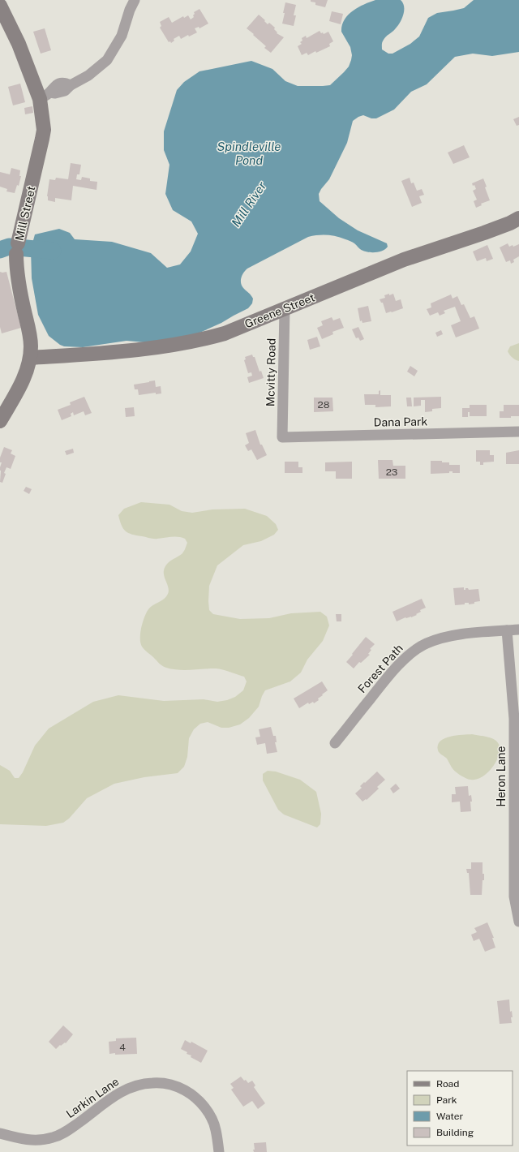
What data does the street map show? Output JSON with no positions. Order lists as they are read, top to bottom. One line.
{"streets":{"street":["Mill Street","Greene Street","Mcvitty Road","Dana Park","Forest Path","Heron Lane","Larkin Lane"]},"crossings":[["Mill Street","Greene Street"],["Greene Street","Mcvitty Road"],["Mcvitty Road","Dana Park"],["Forest Path","Heron Lane"]],"water":["Spindleville Pond","Mill River"],"house_numbers":["28","23","4"],"legend":["Road","Park","Water","Building"]}
